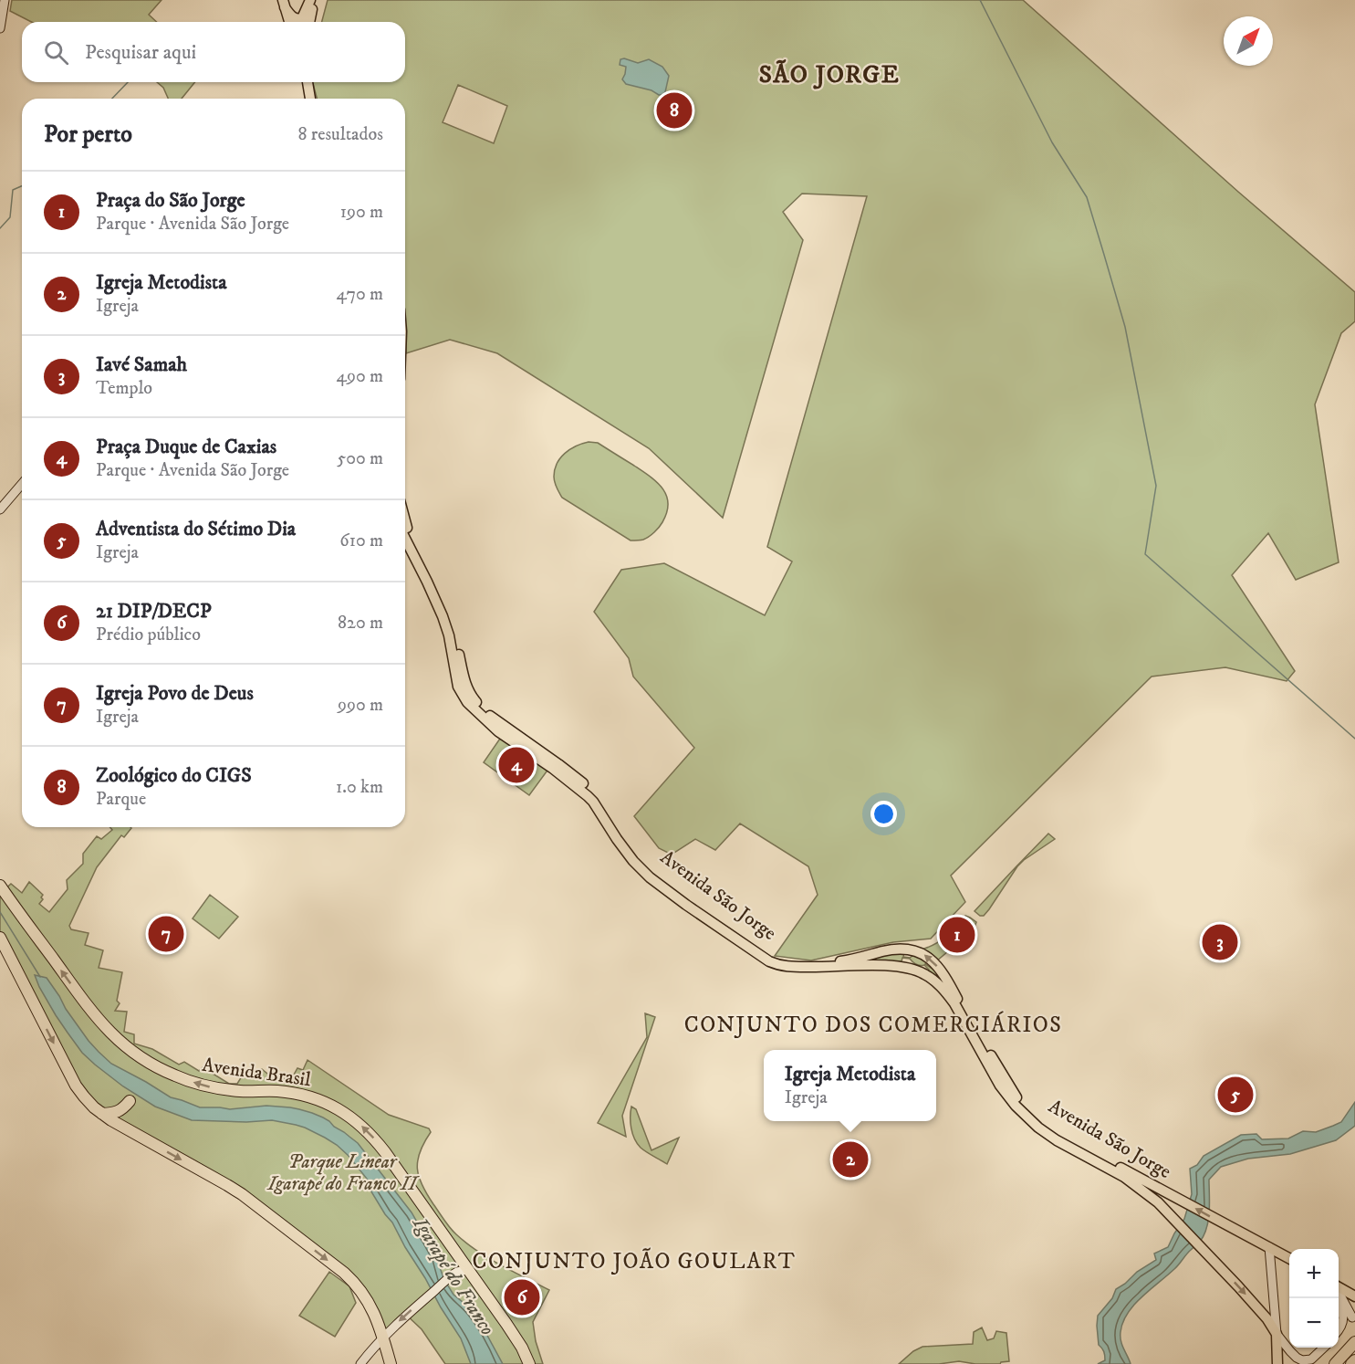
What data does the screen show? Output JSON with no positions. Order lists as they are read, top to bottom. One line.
{"streets":{"highway":["Avenida Brasil"],"main road":["Avenida São Jorge"]},"districts":["SÃO JORGE","CONJUNTO DOS COMERCIÁRIOS","CONJUNTO JOÃO GOULART"],"water":["Igarapé do Franco"],"parks":["Parque Linear Igarapé do Franco II"],"north":"top right","page":{"search":"Pesquisar aqui","pins":["8","4","7","1","3","5","2","6"],"heading":["Por perto","8 resultados"],"list":[{"mark":"1","name":"Praça do São Jorge","note":"Parque · Avenida São Jorge","value":"190 m"},{"mark":"2","name":"Igreja Metodista","note":"Igreja","value":"470 m"},{"mark":"3","name":"Iavé Samah","note":"Templo","value":"490 m"},{"mark":"4","name":"Praça Duque de Caxias","note":"Parque · Avenida São Jorge","value":"500 m"},{"mark":"5","name":"Adventista do Sétimo Dia","note":"Igreja","value":"610 m"},{"mark":"6","name":"21 DIP/DECP","note":"Prédio público","value":"820 m"},{"mark":"7","name":"Igreja Povo de Deus","note":"Igreja","value":"990 m"},{"mark":"8","name":"Zoológico do CIGS","note":"Parque","value":"1.0 km"}],"popup":["Igreja Metodista","Igreja"],"map_buttons":["+","−"]}}
